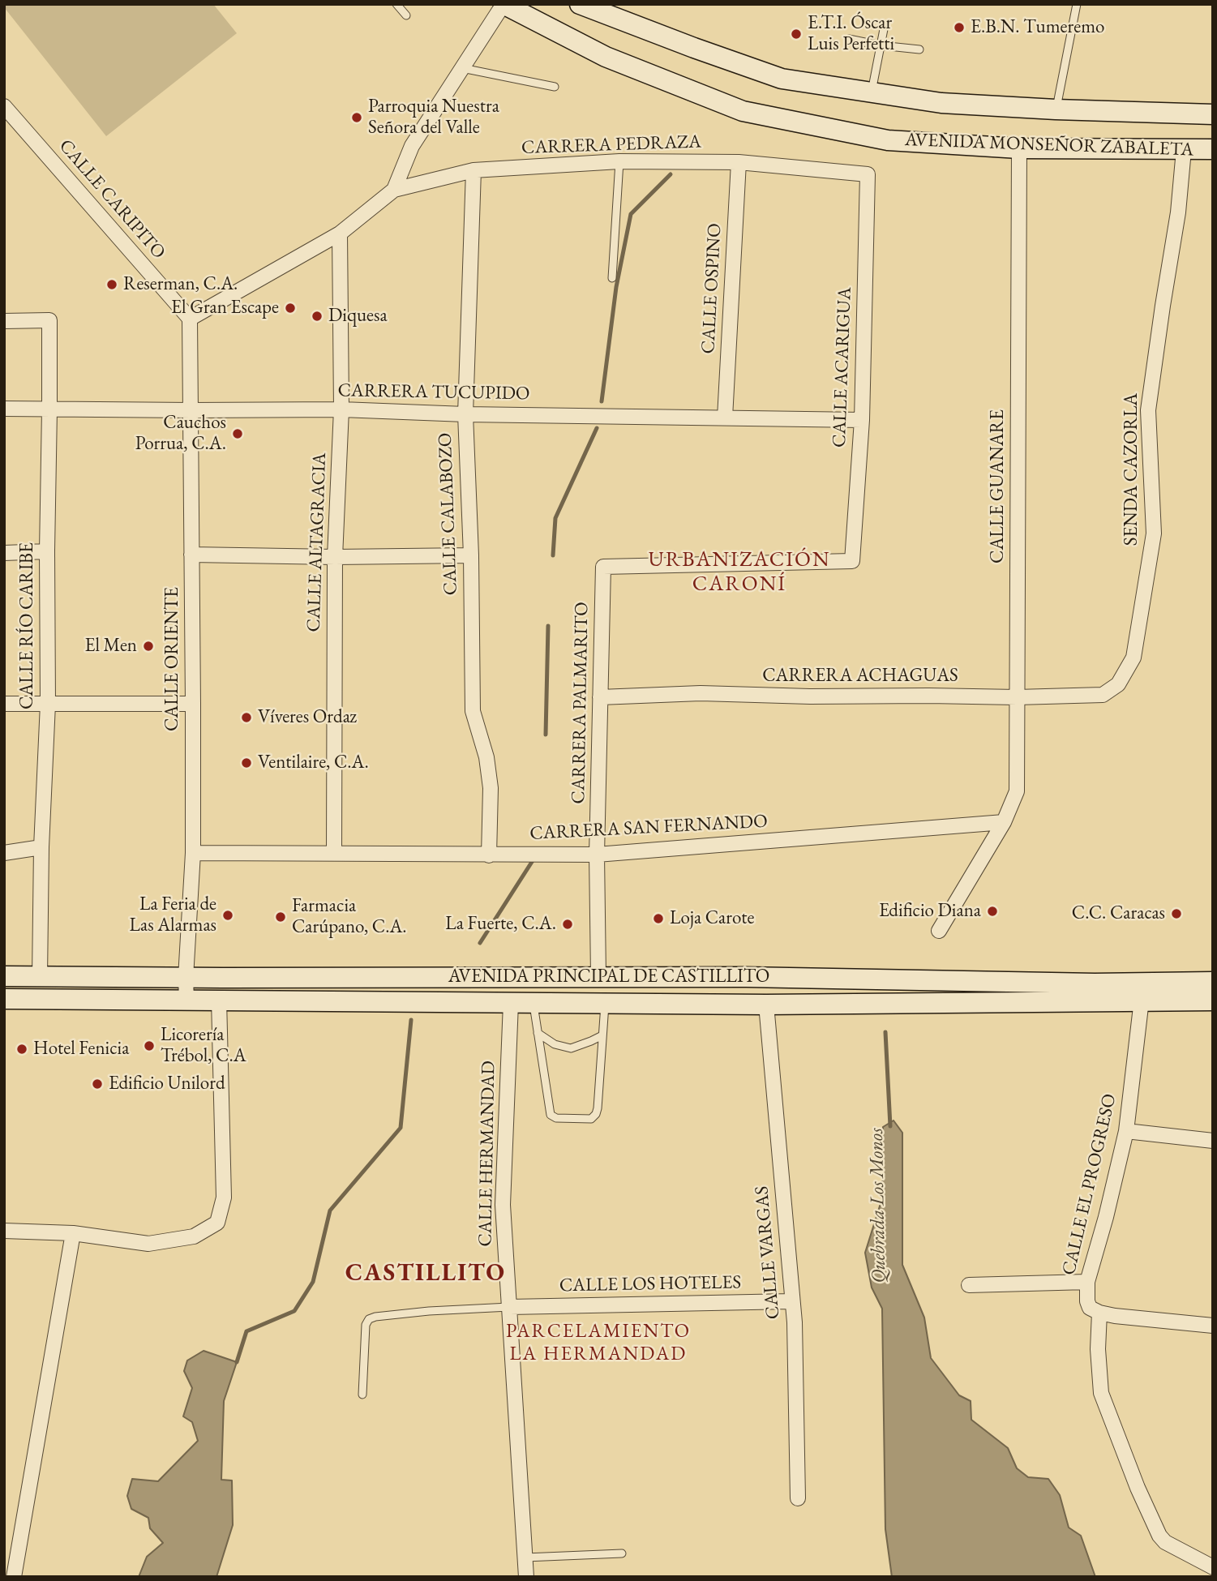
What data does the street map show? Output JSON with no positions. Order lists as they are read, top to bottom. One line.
{"streets":{"main road":["AVENIDA MONSEÑOR ZABALETA","AVENIDA PRINCIPAL DE CASTILLITO"],"street":["CARRERA PEDRAZA","CALLE CARIPITO","CALLE OSPINO","CALLE ACARIGUA","CARRERA TUCUPIDO","SENDA CAZORLA","CALLE GUANARE","CALLE CALABOZO","CALLE ALTAGRACIA","CALLE RÍO CARIBE","CALLE ORIENTE","CARRERA ACHAGUAS","CARRERA PALMARITO","CARRERA SAN FERNANDO","CALLE HERMANDAD","CALLE EL PROGRESO","CALLE VARGAS","CALLE LOS HOTELES"]},"crossings":[["CARRERA PEDRAZA","CALLE CARIPITO"],["CARRERA PEDRAZA","CALLE OSPINO"],["CARRERA PEDRAZA","CALLE ACARIGUA"],["CARRERA PEDRAZA","CALLE CALABOZO"],["CARRERA PEDRAZA","CALLE ALTAGRACIA"],["CARRERA PEDRAZA","CALLE ORIENTE"],["AVENIDA MONSEÑOR ZABALETA","SENDA CAZORLA"],["AVENIDA MONSEÑOR ZABALETA","CALLE GUANARE"],["CALLE CARIPITO","CALLE ORIENTE"],["CALLE OSPINO","CARRERA TUCUPIDO"],["CALLE ACARIGUA","CARRERA TUCUPIDO"],["CALLE ACARIGUA","CARRERA PALMARITO"],["CARRERA TUCUPIDO","CALLE CALABOZO"],["CARRERA TUCUPIDO","CALLE ALTAGRACIA"],["CARRERA TUCUPIDO","CALLE RÍO CARIBE"],["CARRERA TUCUPIDO","CALLE ORIENTE"],["SENDA CAZORLA","CARRERA ACHAGUAS"],["CALLE GUANARE","CARRERA ACHAGUAS"],["CALLE GUANARE","CARRERA SAN FERNANDO"],["CALLE CALABOZO","CARRERA SAN FERNANDO"],["CALLE ALTAGRACIA","CARRERA SAN FERNANDO"],["CALLE RÍO CARIBE","AVENIDA PRINCIPAL DE CASTILLITO"],["CALLE ORIENTE","CARRERA SAN FERNANDO"],["CALLE ORIENTE","AVENIDA PRINCIPAL DE CASTILLITO"],["CARRERA ACHAGUAS","CARRERA PALMARITO"],["CARRERA PALMARITO","CARRERA SAN FERNANDO"],["CARRERA PALMARITO","AVENIDA PRINCIPAL DE CASTILLITO"],["AVENIDA PRINCIPAL DE CASTILLITO","CALLE HERMANDAD"],["AVENIDA PRINCIPAL DE CASTILLITO","CALLE EL PROGRESO"],["AVENIDA PRINCIPAL DE CASTILLITO","CALLE VARGAS"],["CALLE HERMANDAD","CALLE LOS HOTELES"],["CALLE VARGAS","CALLE LOS HOTELES"]],"districts":["URBANIZACIÓN CARONÍ","CASTILLITO","PARCELAMIENTO LA HERMANDAD"],"water":["Quebrada Los Monos"],"places":["E.B.N. Tumeremo","E.T.I. Óscar Luis Perfetti","Parroquia Nuestra Señora del Valle","Reserman, C.A.","El Gran Escape","Diquesa","Cauchos Porrua, C.A.","El Men","Víveres Ordaz","Ventilaire, C.A.","Edificio Diana","C.C. Caracas","La Feria de Las Alarmas","Farmacia Carúpano, C.A.","Loja Carote","La Fuerte, C.A.","Licorería Trébol, C.A","Hotel Fenicia","Edificio Unilord"]}
